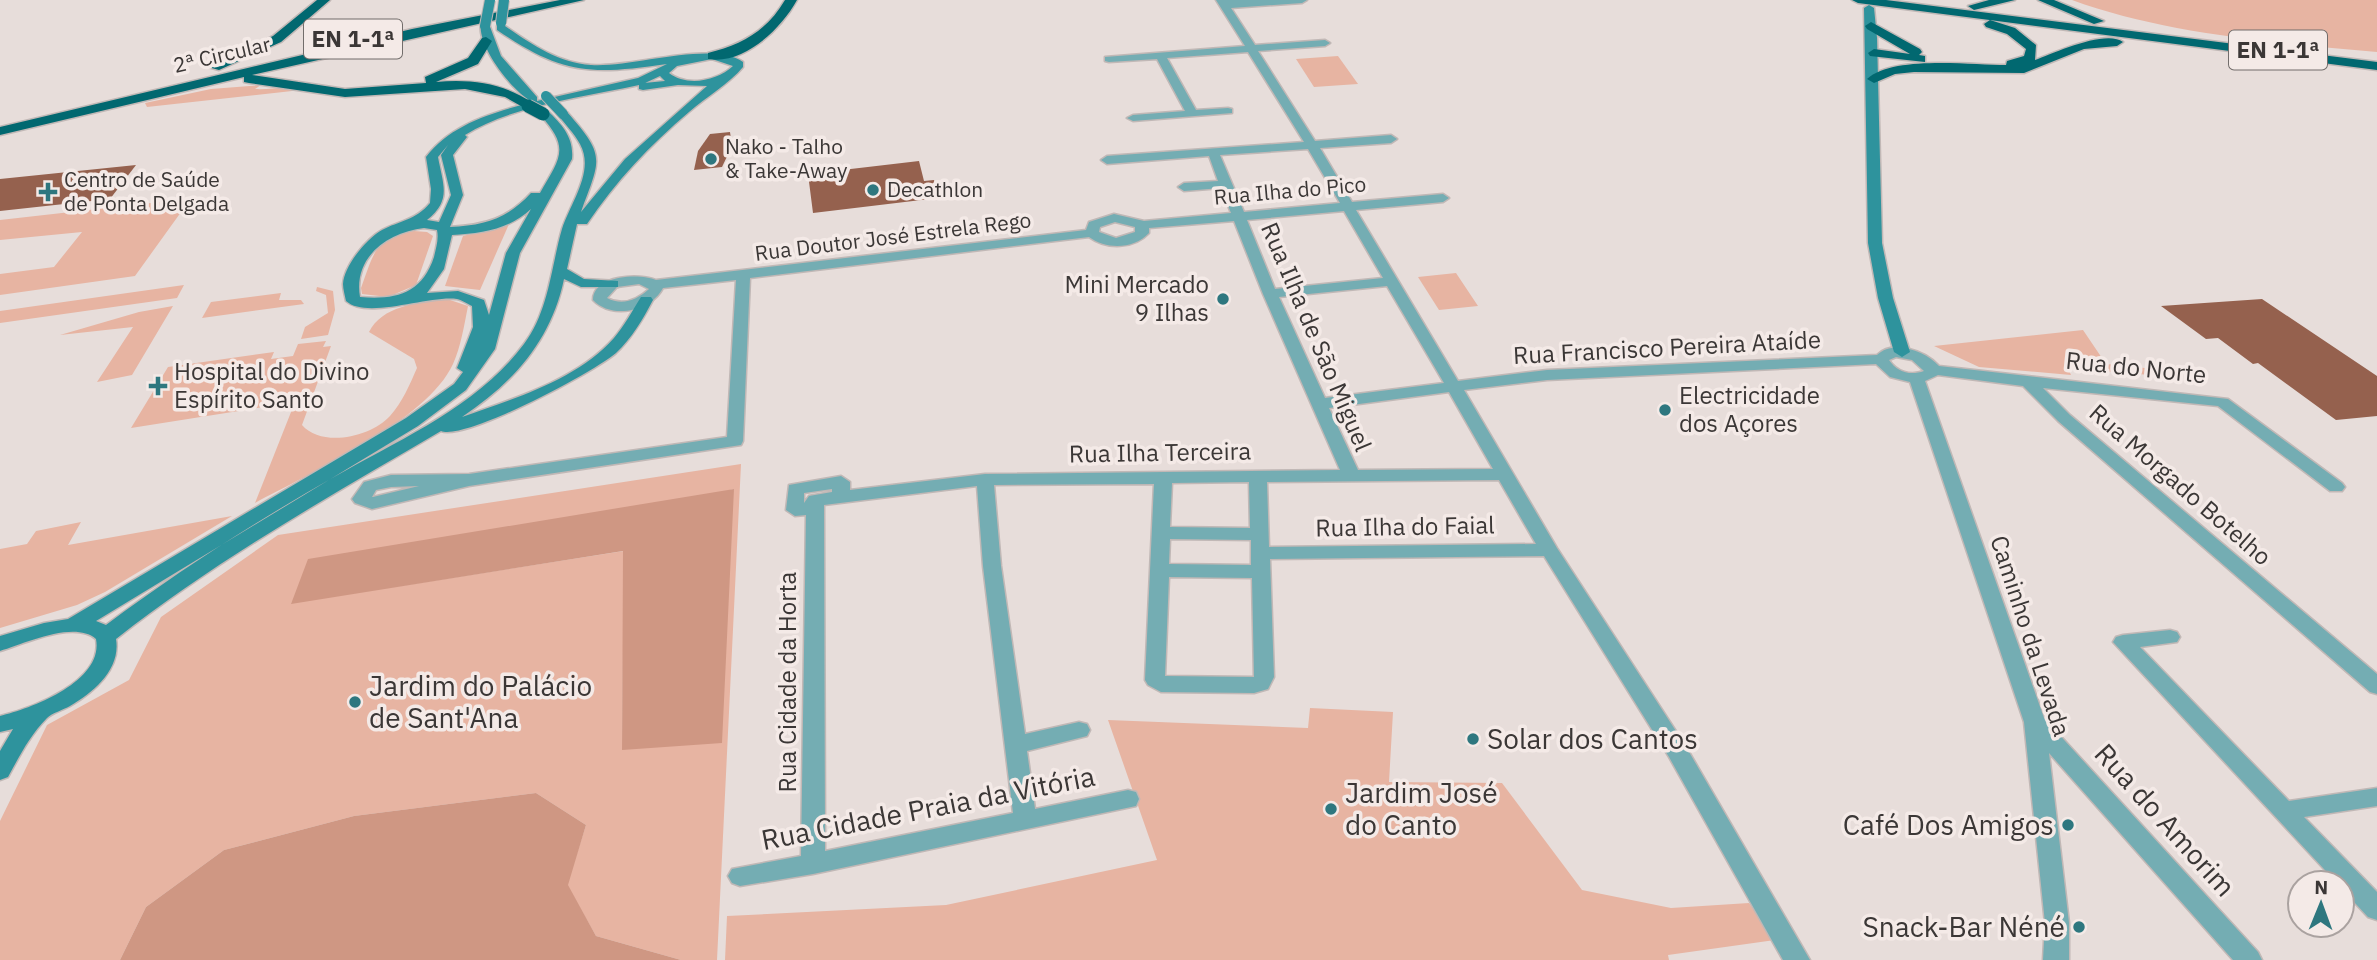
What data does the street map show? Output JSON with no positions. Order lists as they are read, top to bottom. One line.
{"streets":{"highway":["EN 1-1ª","2ª Circular"],"street":["Rua Ilha do Pico","Rua Doutor José Estrela Rego","Rua Ilha de São Miguel","Rua Francisco Pereira Ataíde","Rua do Norte","Rua Ilha Terceira","Rua Morgado Botelho","Rua Ilha do Faial","Caminho da Levada","Rua Cidade da Horta","Rua Cidade Praia da Vitória","Rua do Amorim"]},"crossings":[["Rua Ilha do Pico","Rua Ilha de São Miguel"],["Rua Ilha de São Miguel","Rua Francisco Pereira Ataíde"],["Rua Ilha de São Miguel","Rua Ilha Terceira"],["Rua do Norte","Rua Morgado Botelho"],["Rua Ilha Terceira","Rua Cidade da Horta"],["Caminho da Levada","Rua do Amorim"],["Rua Cidade da Horta","Rua Cidade Praia da Vitória"]],"places":{"other":["Nako - Talho & Take-Away","Decathlon","Mini Mercado 9 Ilhas","Electricidade dos Açores","Jardim do Palácio de Sant'Ana","Solar dos Cantos","Jardim José do Canto","Café Dos Amigos","Snack-Bar Néné"],"health":["Centro de Saúde de Ponta Delgada","Hospital do Divino Espírito Santo"]},"north":"top"}
